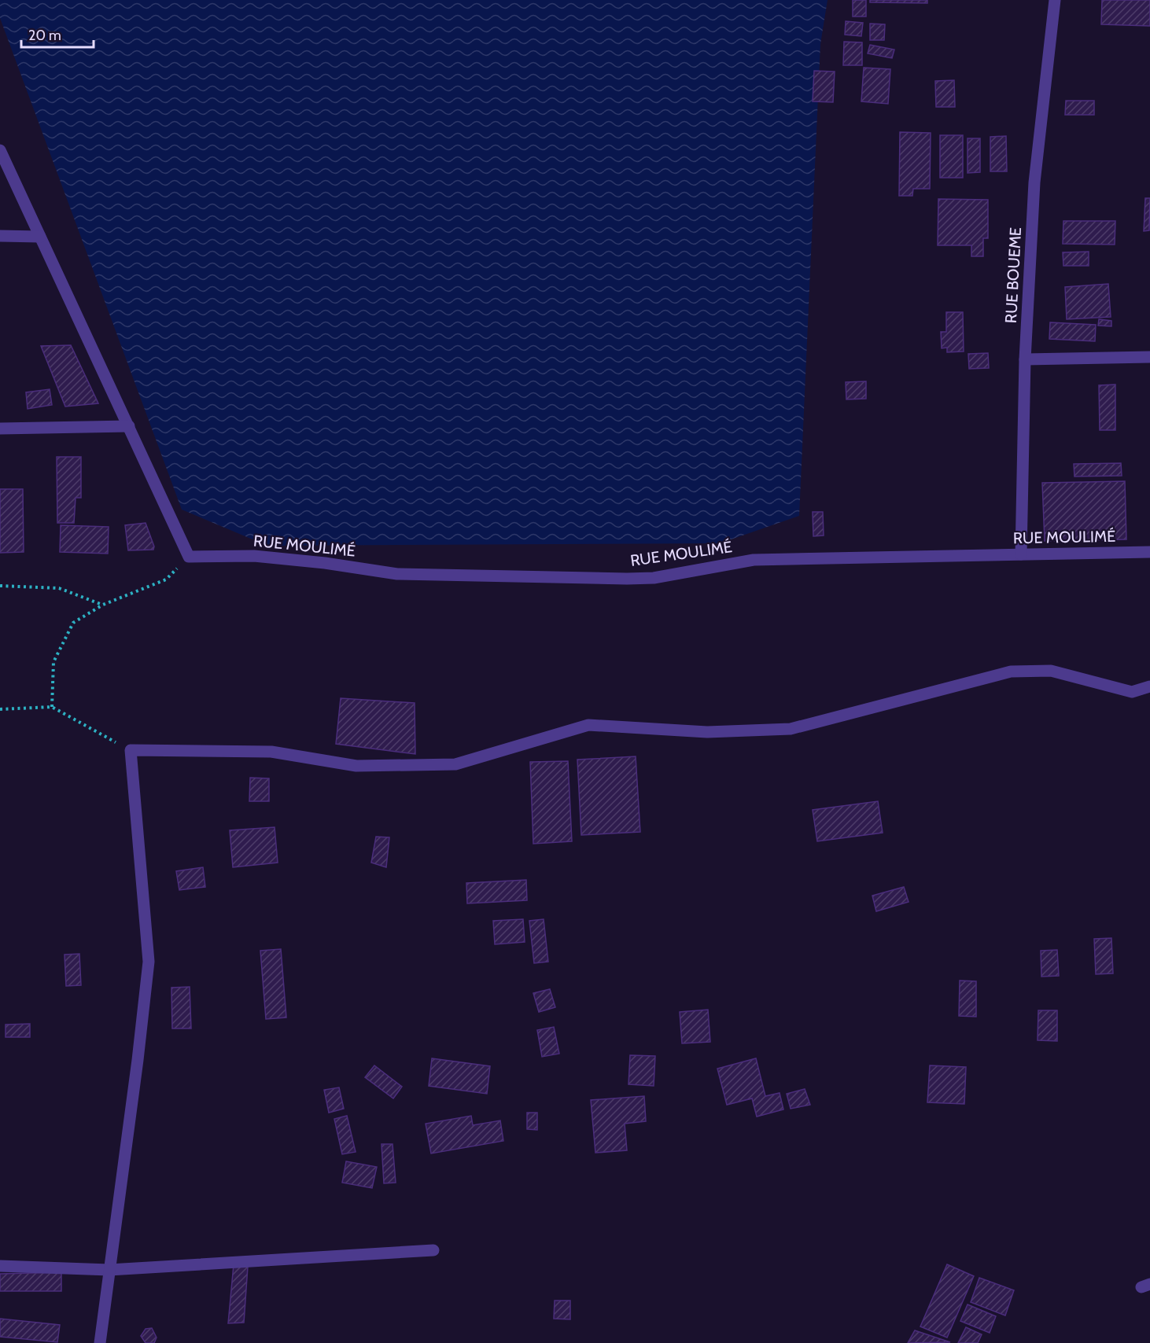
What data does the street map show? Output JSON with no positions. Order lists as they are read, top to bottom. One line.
{"streets":{"street":["RUE BOUEME","RUE MOULIMÉ"]},"crossings":[["RUE BOUEME","RUE MOULIMÉ"]],"scale_bar":"20 m"}
